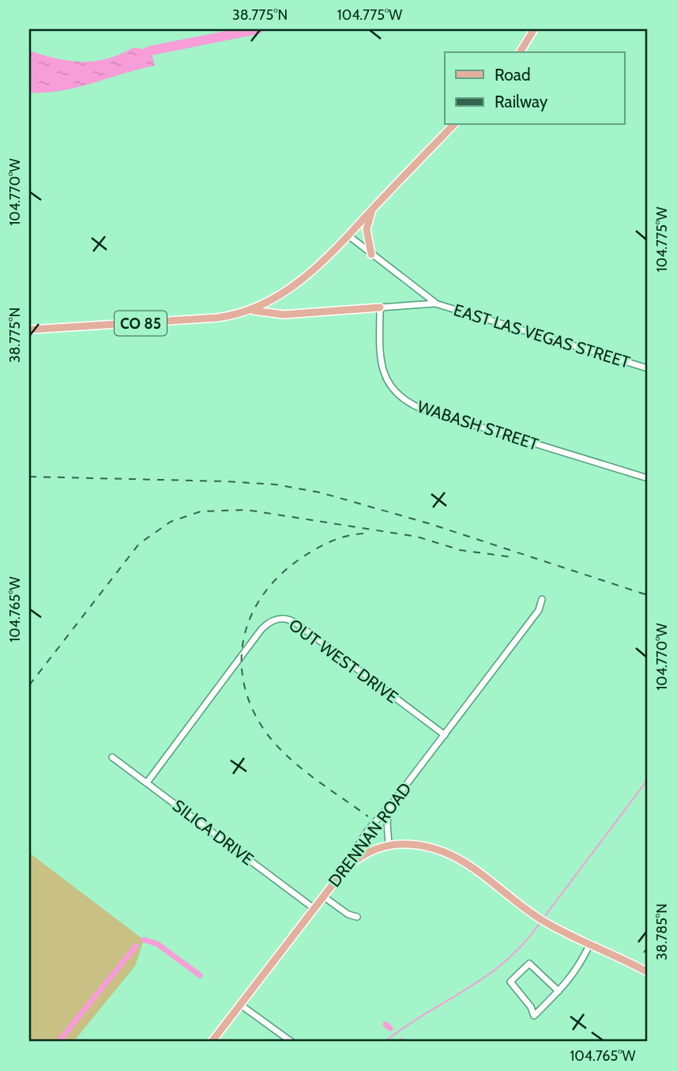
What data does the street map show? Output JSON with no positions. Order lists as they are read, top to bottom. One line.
{"streets":{"main road":["CO 85","DRENNAN ROAD"],"street":["EAST LAS VEGAS STREET","WABASH STREET","OUT WEST DRIVE","SILICA DRIVE"]},"crossings":[["CO 85","EAST LAS VEGAS STREET"],["EAST LAS VEGAS STREET","WABASH STREET"],["OUT WEST DRIVE","SILICA DRIVE"],["OUT WEST DRIVE","DRENNAN ROAD"],["SILICA DRIVE","DRENNAN ROAD"]],"legend":["Road","Railway"],"coordinates":["38.775°N","104.775°W","104.770°W","104.765°W","38.785°N"]}
